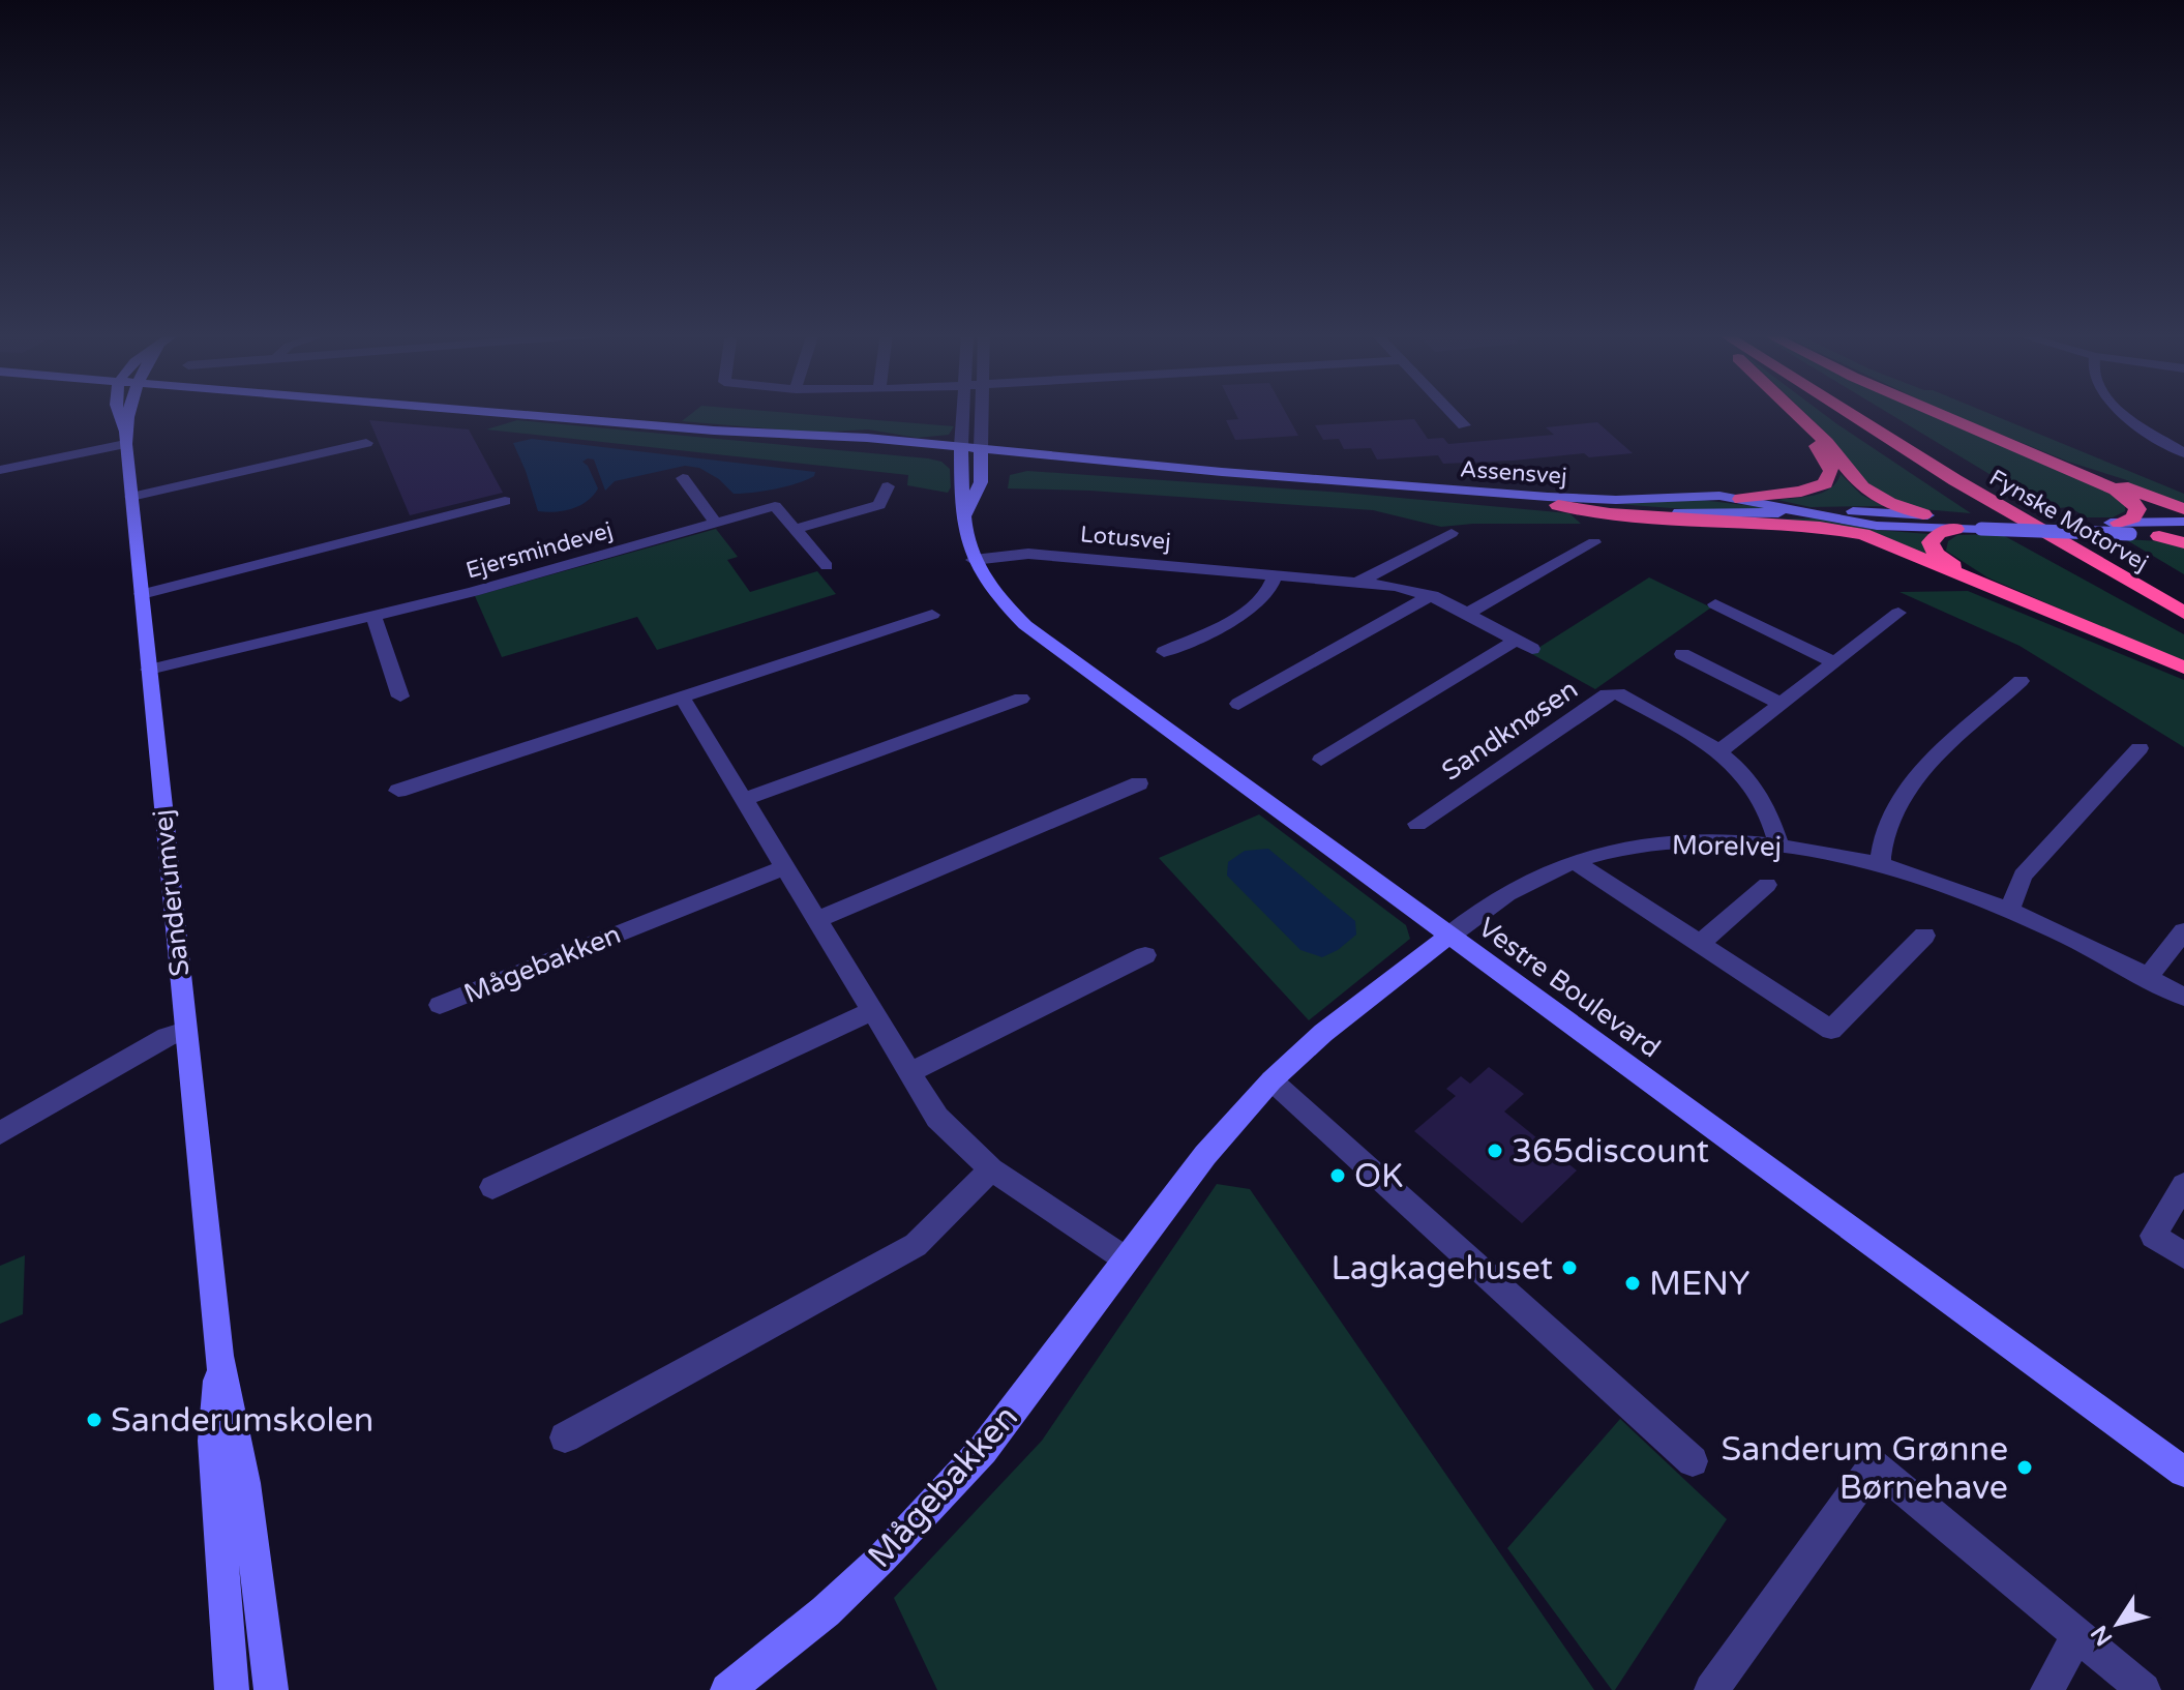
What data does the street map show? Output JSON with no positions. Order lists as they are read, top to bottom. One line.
{"streets":{"highway":["Fynske Motorvej"],"street":["Assensvej","Lotusvej","Ejersmindevej","Sandknøsen","Morelvej","Sanderumvej","Mågebakken","Vestre Boulevard"]},"crossings":[["Assensvej","Vestre Boulevard"],["Lotusvej","Vestre Boulevard"],["Ejersmindevej","Sanderumvej"],["Sandknøsen","Morelvej"],["Morelvej","Mågebakken"],["Morelvej","Vestre Boulevard"],["Mågebakken","Vestre Boulevard"]],"places":["365discount","OK","Lagkagehuset","MENY","Sanderumskolen","Sanderum Grønne Børnehave"],"north":"bottom left"}
